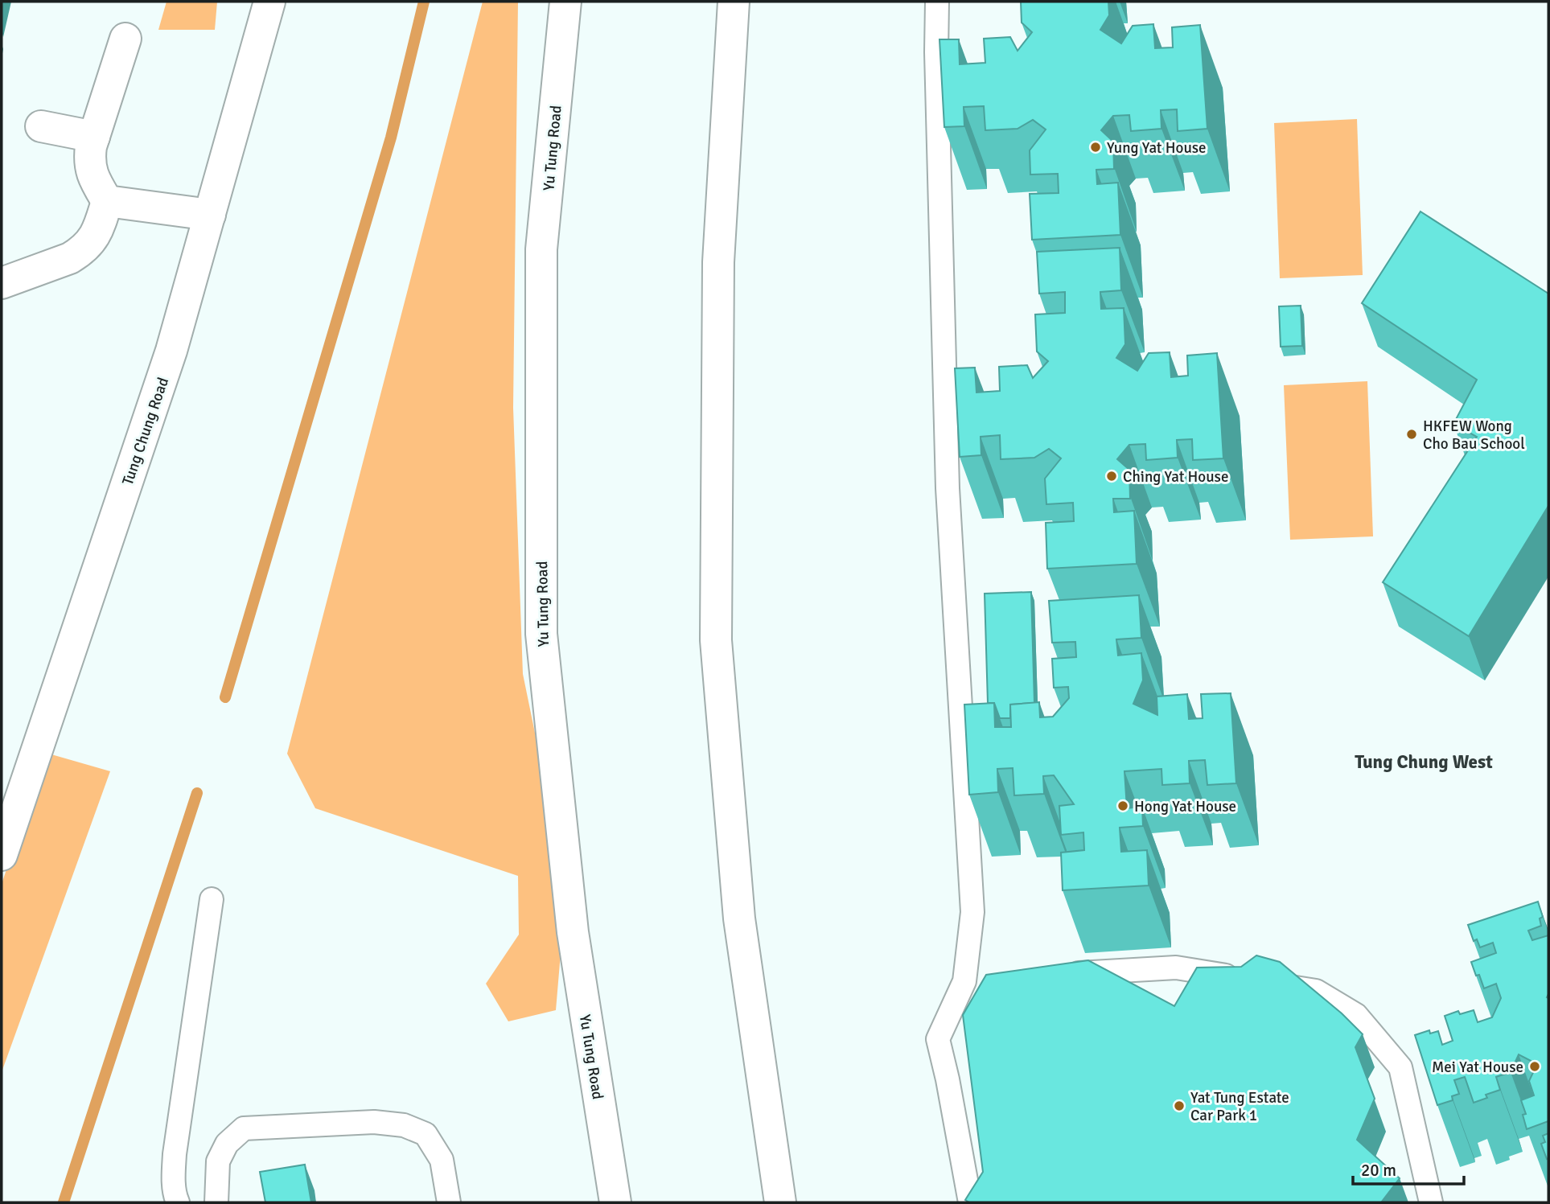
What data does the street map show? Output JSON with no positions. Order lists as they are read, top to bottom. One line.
{"streets":{"main road":["Yu Tung Road","Tung Chung Road"]},"districts":["Tung Chung West"],"places":["Yung Yat House","HKFEW Wong Cho Bau School","Ching Yat House","Hong Yat House","Mei Yat House","Yat Tung Estate Car Park 1"],"scale_bar":"20 m"}
